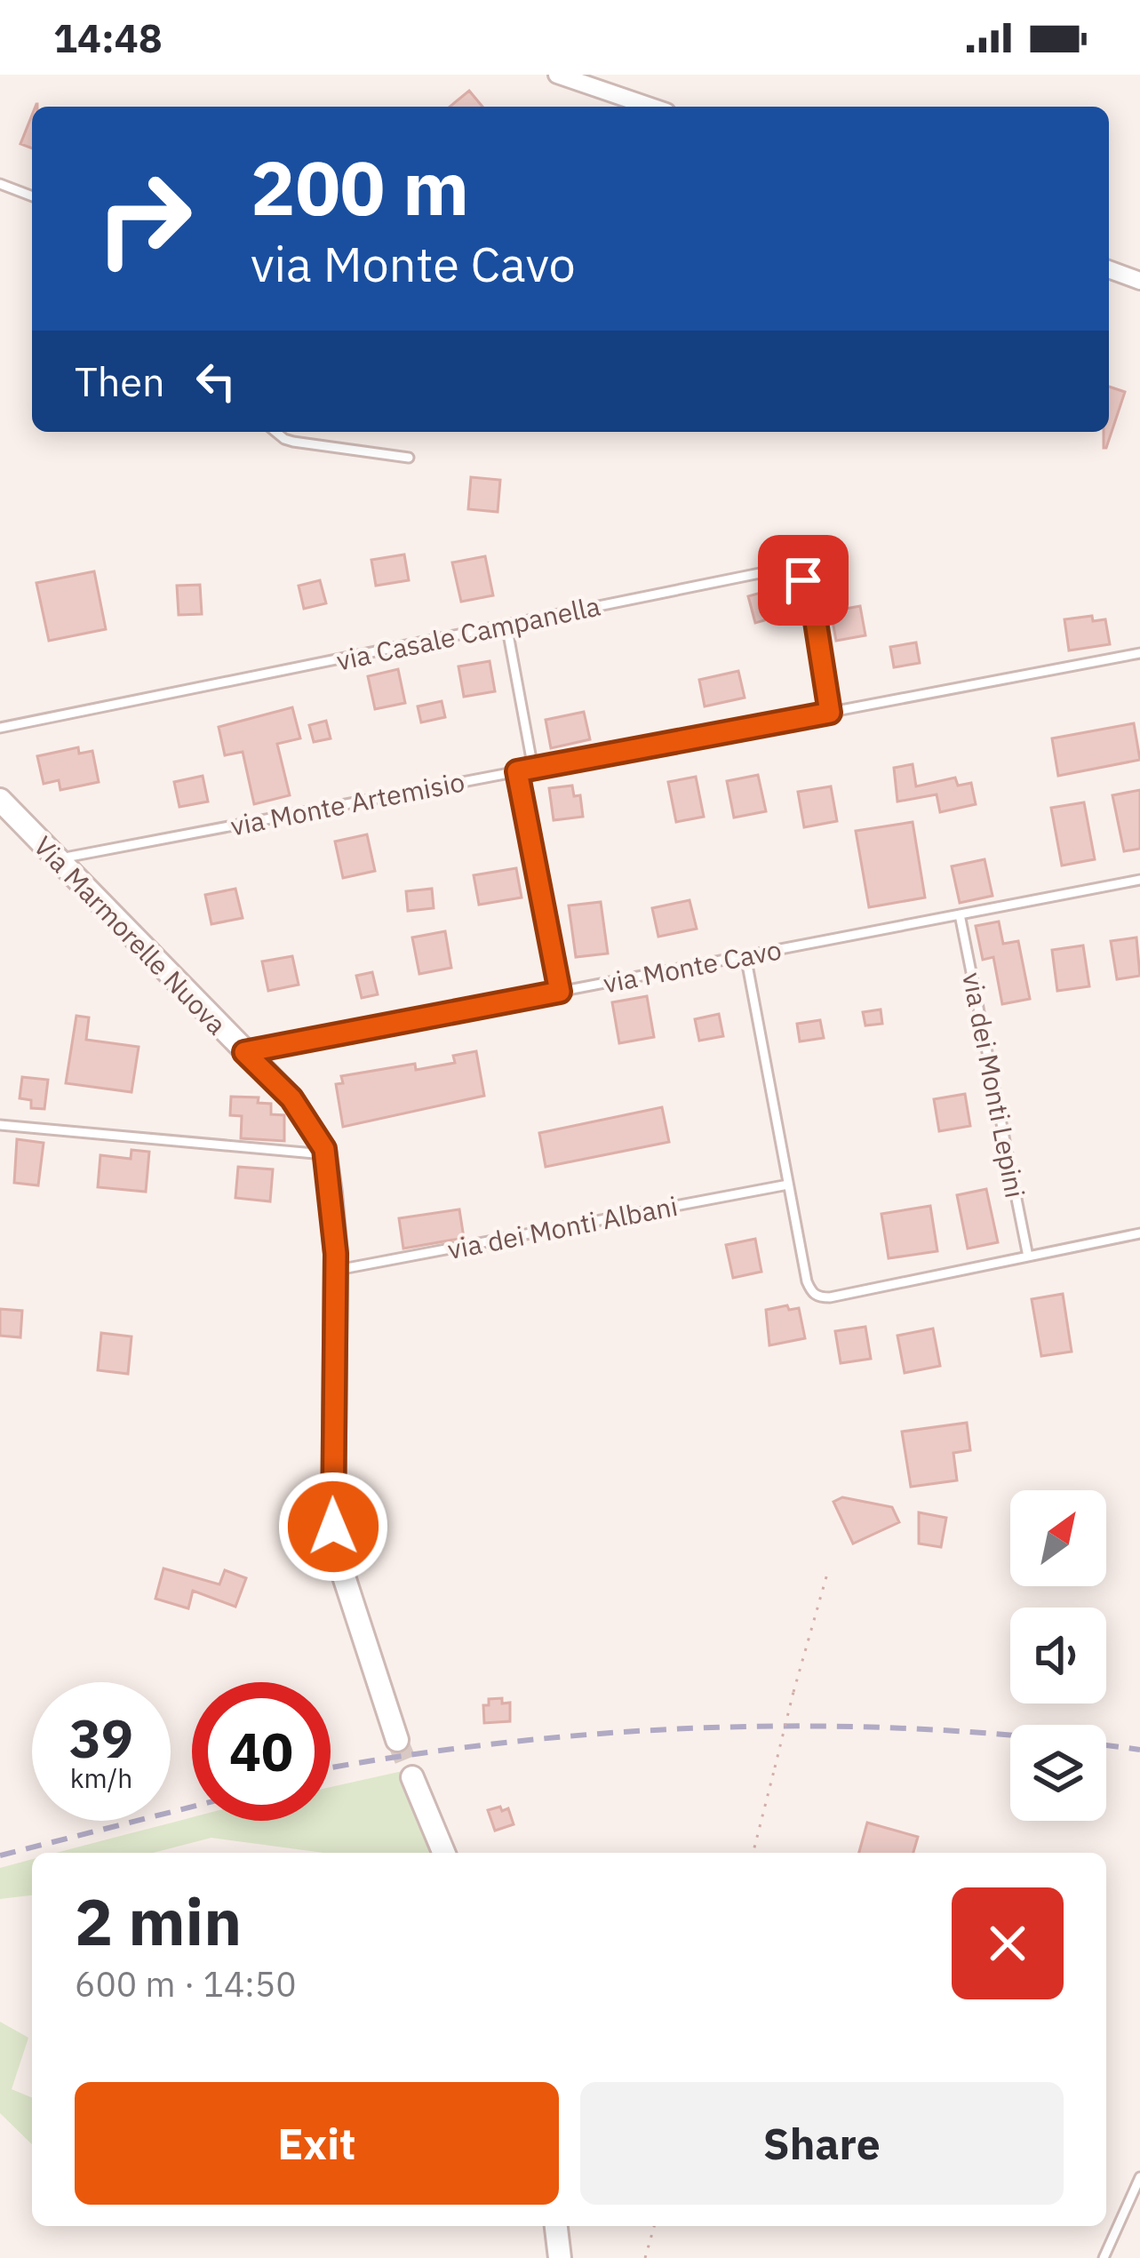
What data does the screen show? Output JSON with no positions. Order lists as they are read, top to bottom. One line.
{"streets":{"street":["Via Marmorelle Nuova"],"lane":["via Casale Campanella","via Monte Artemisio","via Monte Cavo","via dei Monti Lepini","via dei Monti Albani"]},"crossings":[["via Casale Campanella","via Monte Artemisio"],["via Monte Artemisio","Via Marmorelle Nuova"],["Via Marmorelle Nuova","via Monte Cavo"],["Via Marmorelle Nuova","via dei Monti Albani"],["via Monte Cavo","via dei Monti Lepini"]],"north":"top right","page":{"status":"14:48","turn":["200 m","via Monte Cavo"],"then":"Then","speed":"39 km/h","limit":"40","heading":["2 min","600 m · 14:50"],"buttons":["Exit","Share"]}}
